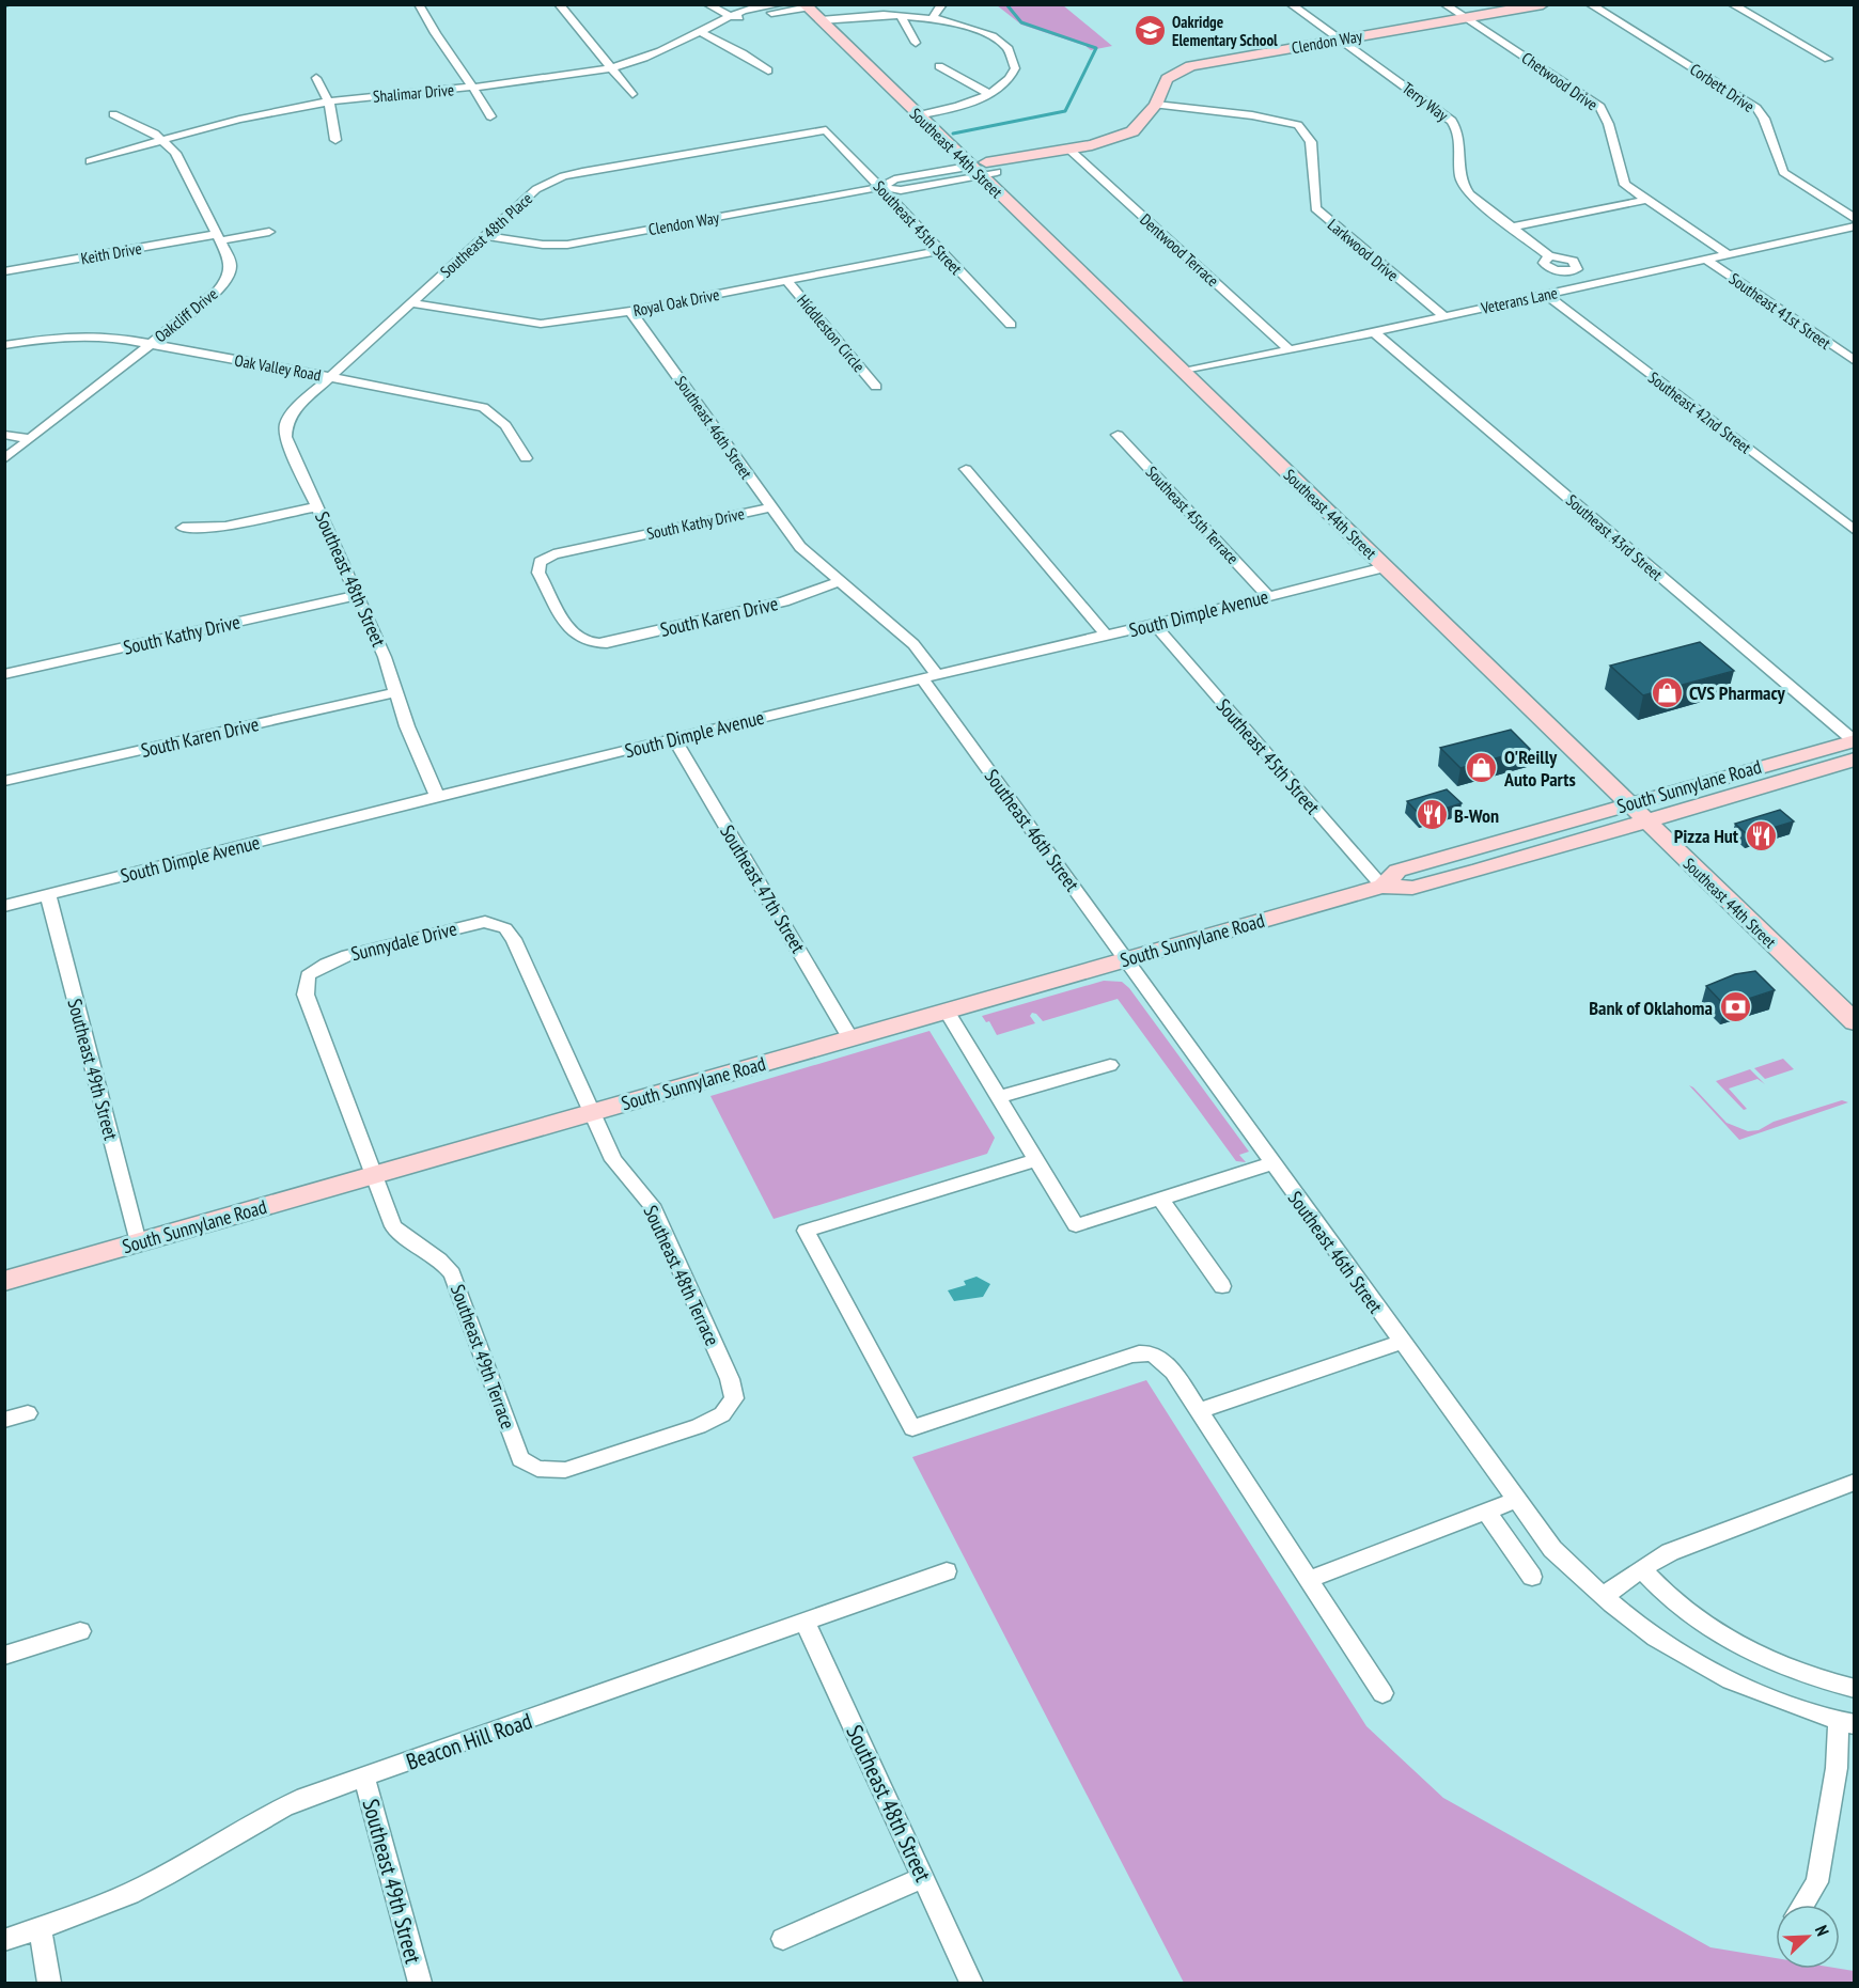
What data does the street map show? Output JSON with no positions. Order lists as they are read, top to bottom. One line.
{"streets":{"main road":["Clendon Way","Southeast 44th Street","South Sunnylane Road"],"street":["Chetwood Drive","Corbett Drive","Shalimar Drive","Terry Way","Southeast 45th Street","Southeast 48th Place","Dentwood Terrace","Larkwood Drive","Keith Drive","Veterans Lane","Royal Oak Drive","Southeast 41st Street","Oakcliff Drive","Hiddleston Circle","Oak Valley Road","Southeast 42nd Street","Southeast 46th Street","Southeast 45th Terrace","South Kathy Drive","Southeast 43rd Street","Southeast 48th Street","South Dimple Avenue","South Karen Drive","Southeast 47th Street","Sunnydale Drive","Southeast 49th Street","Southeast 48th Terrace","Southeast 49th Terrace","Beacon Hill Road"]},"crossings":[["Clendon Way","Chetwood Drive"],["Clendon Way","Terry Way"],["Clendon Way","Southeast 44th Street"],["Clendon Way","Southeast 45th Street"],["Clendon Way","Southeast 48th Place"],["Clendon Way","Dentwood Terrace"],["Clendon Way","Larkwood Drive"],["Chetwood Drive","Veterans Lane"],["Shalimar Drive","Southeast 44th Street"],["Shalimar Drive","Oakcliff Drive"],["Southeast 44th Street","Veterans Lane"],["Southeast 44th Street","South Dimple Avenue"],["Southeast 44th Street","South Sunnylane Road"],["Southeast 45th Street","Southeast 48th Place"],["Southeast 45th Street","Royal Oak Drive"],["Southeast 45th Street","South Dimple Avenue"],["Southeast 45th Street","South Sunnylane Road"],["Southeast 48th Place","Royal Oak Drive"],["Southeast 48th Place","Oak Valley Road"],["Southeast 48th Place","Southeast 48th Street"],["Dentwood Terrace","Veterans Lane"],["Larkwood Drive","Veterans Lane"],["Keith Drive","Oakcliff Drive"],["Veterans Lane","Southeast 41st Street"],["Veterans Lane","Southeast 42nd Street"],["Veterans Lane","Southeast 43rd Street"],["Royal Oak Drive","Hiddleston Circle"],["Royal Oak Drive","Southeast 46th Street"],["Oakcliff Drive","Oak Valley Road"],["Oak Valley Road","Southeast 48th Street"],["Southeast 46th Street","South Kathy Drive"],["Southeast 46th Street","South Dimple Avenue"],["Southeast 46th Street","South Karen Drive"],["Southeast 46th Street","South Sunnylane Road"],["Southeast 45th Terrace","South Dimple Avenue"],["South Kathy Drive","Southeast 48th Street"],["South Kathy Drive","South Karen Drive"],["Southeast 43rd Street","South Sunnylane Road"],["Southeast 48th Street","South Dimple Avenue"],["Southeast 48th Street","South Karen Drive"],["Southeast 48th Street","Beacon Hill Road"],["South Dimple Avenue","Southeast 47th Street"],["South Dimple Avenue","Southeast 49th Street"],["South Sunnylane Road","Southeast 47th Street"],["South Sunnylane Road","Southeast 49th Street"],["South Sunnylane Road","Southeast 48th Terrace"],["South Sunnylane Road","Southeast 49th Terrace"],["Sunnydale Drive","Southeast 48th Terrace"],["Sunnydale Drive","Southeast 49th Terrace"],["Southeast 49th Street","Beacon Hill Road"],["Southeast 48th Terrace","Southeast 49th Terrace"]],"places":{"school or university":["Oakridge Elementary School"],"shop":["CVS Pharmacy","O'Reilly Auto Parts"],"restaurant":["B-Won","Pizza Hut"],"bank":["Bank of Oklahoma"]},"north":"top right"}
